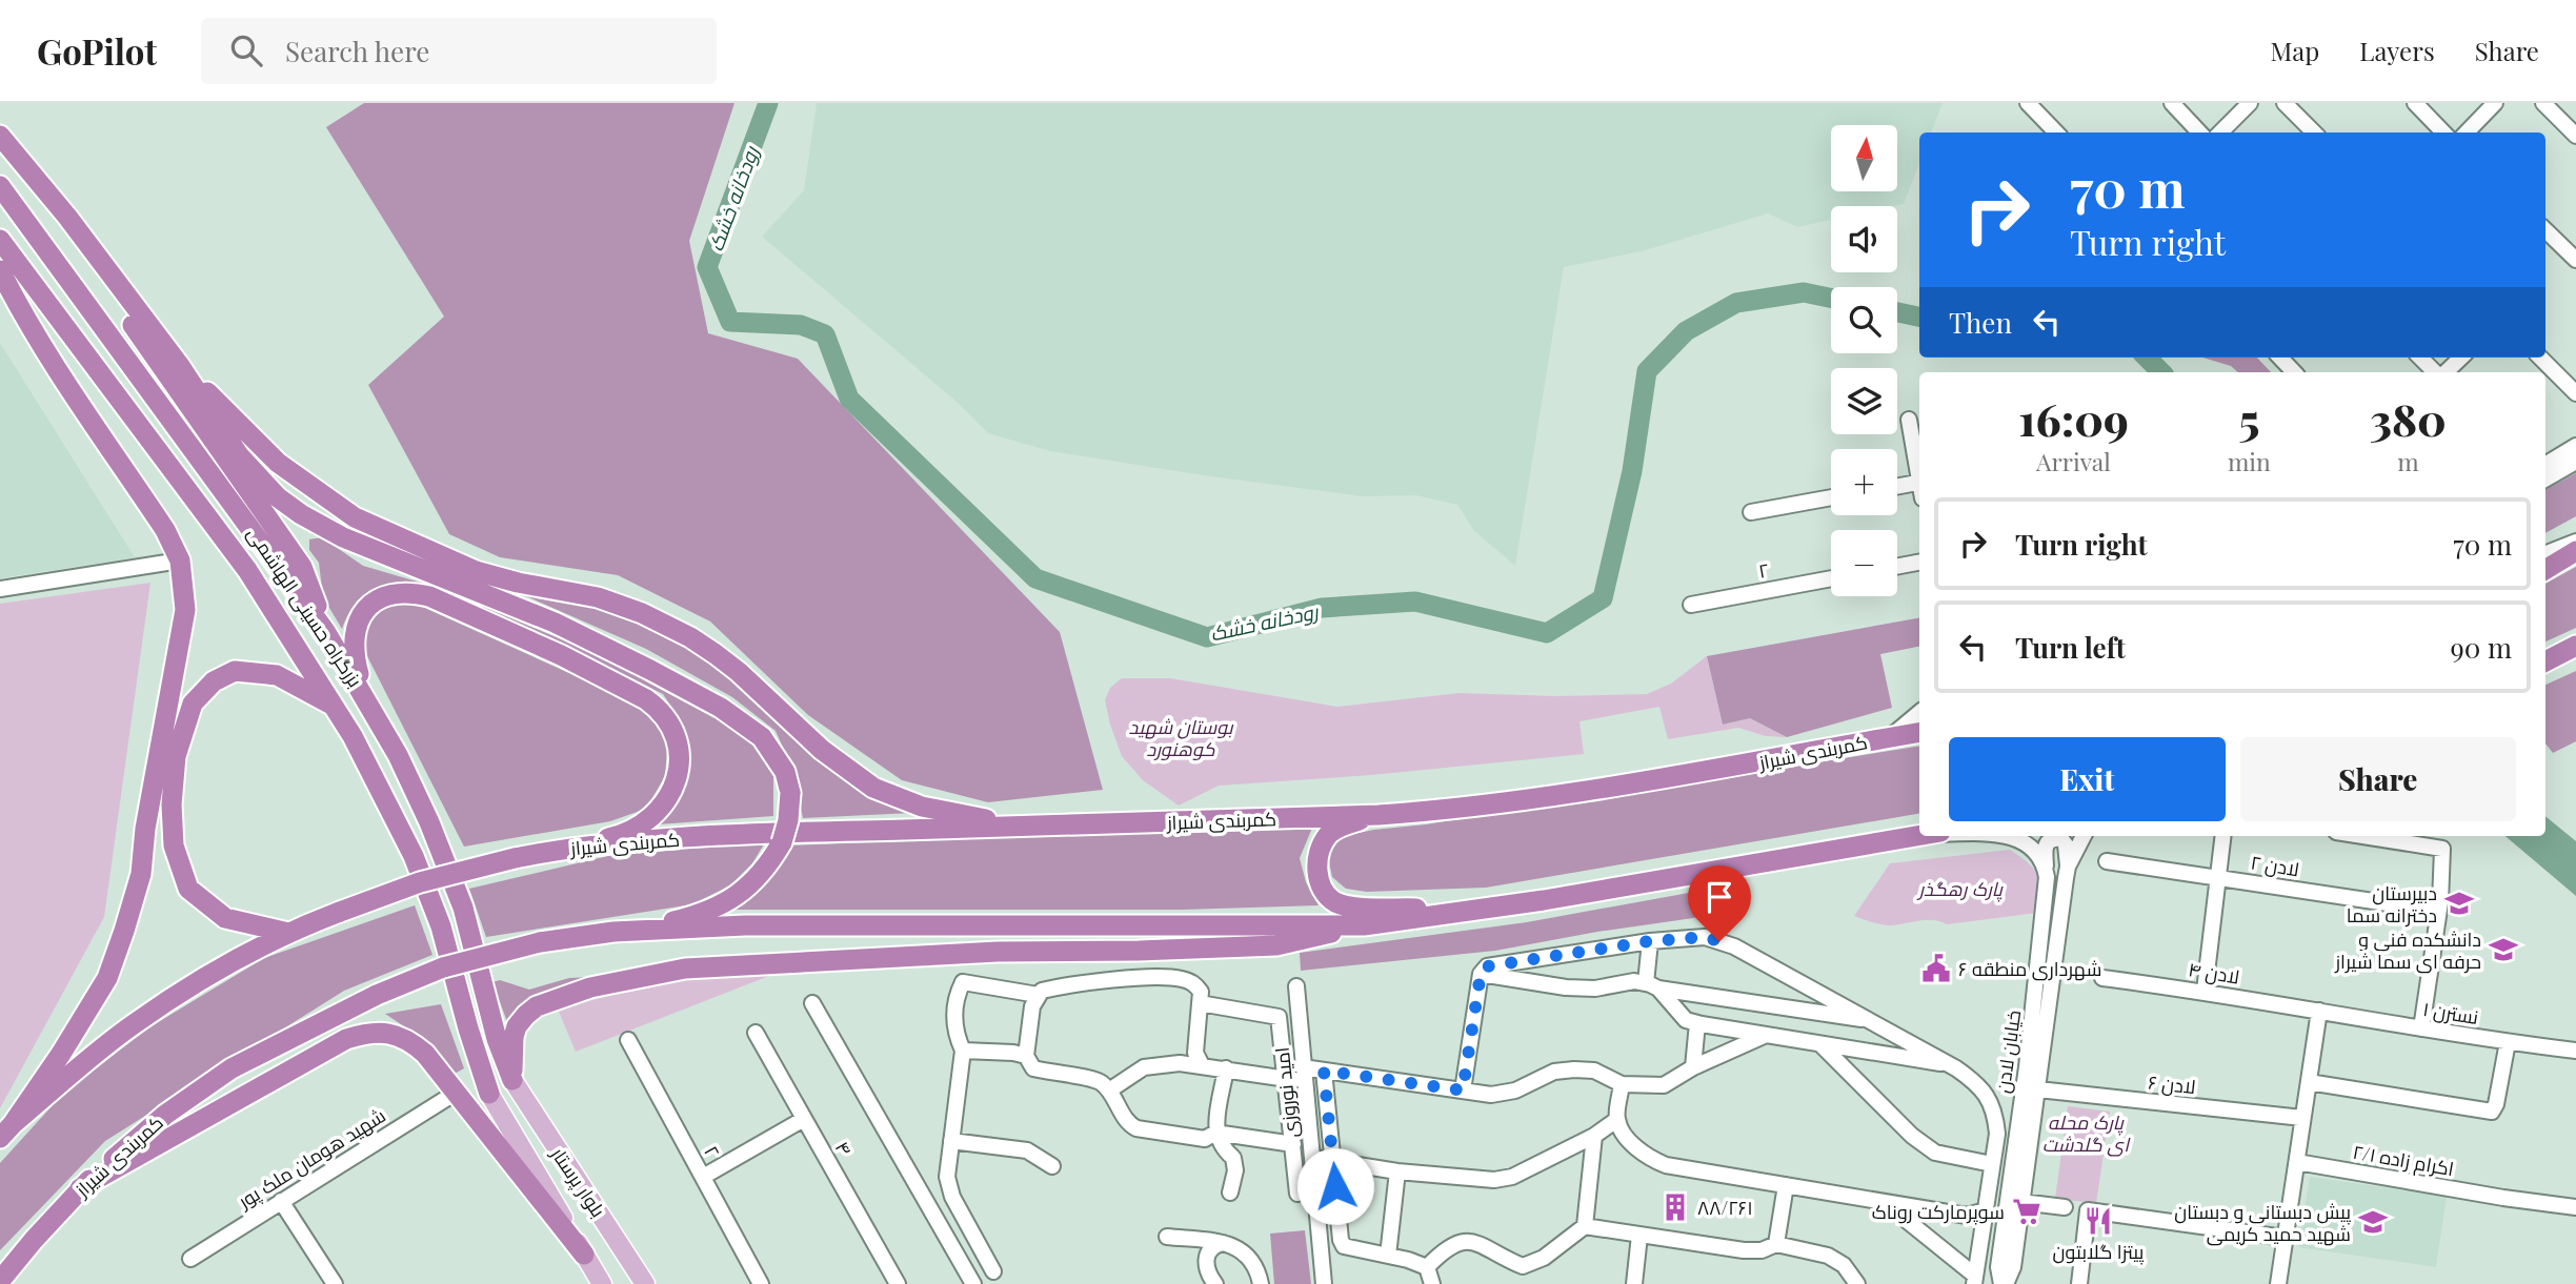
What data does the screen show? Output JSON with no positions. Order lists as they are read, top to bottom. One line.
{"streets":{"highway":["بزرگراه حسینی الهاشمی","کمربندی شیراز"],"main road":["بلوار پرستار"],"street":["۲","۲ لادن","۴ لادن","نسترن ۱","خیابان لادن","۶ لادن","امید نوروزی","۴","شهید هومان ملک پور","۲/۱ اکرام زاده"]},"crossings":[["بزرگراه حسینی الهاشمی","بلوار پرستار"],["۴ لادن","نسترن ۱"],["خیابان لادن","۶ لادن"]],"water":["رودخانه خشک"],"parks":["بوستان شهید کوهنورد","پارک رهگذر","پارک محله ای گلدشت"],"places":{"school or university":["دبیرستان دخترانه سما","دانشکده فنی و حرفه ای سما شیراز","پیش دبستانی و دبستان شهید حمید کریمی"],"public building":["شهرداری منطقه ۶"],"building":["۸۸/۲۶۱"],"supermarket":["سوپرمارکت روناک"],"restaurant":["پیتزا گلابتون"]},"north":"top","page":{"header":"GoPilot","search":"Search here","nav":["Map","Layers","Share"],"map_buttons":["+","−"],"turn":["70 m","Turn right"],"then":"Then","eta":["16:09","Arrival","5","min","380","m"],"list":[{"name":"Turn right","value":"70 m"},{"name":"Turn left","value":"90 m"}],"buttons":["Exit","Share"]}}
